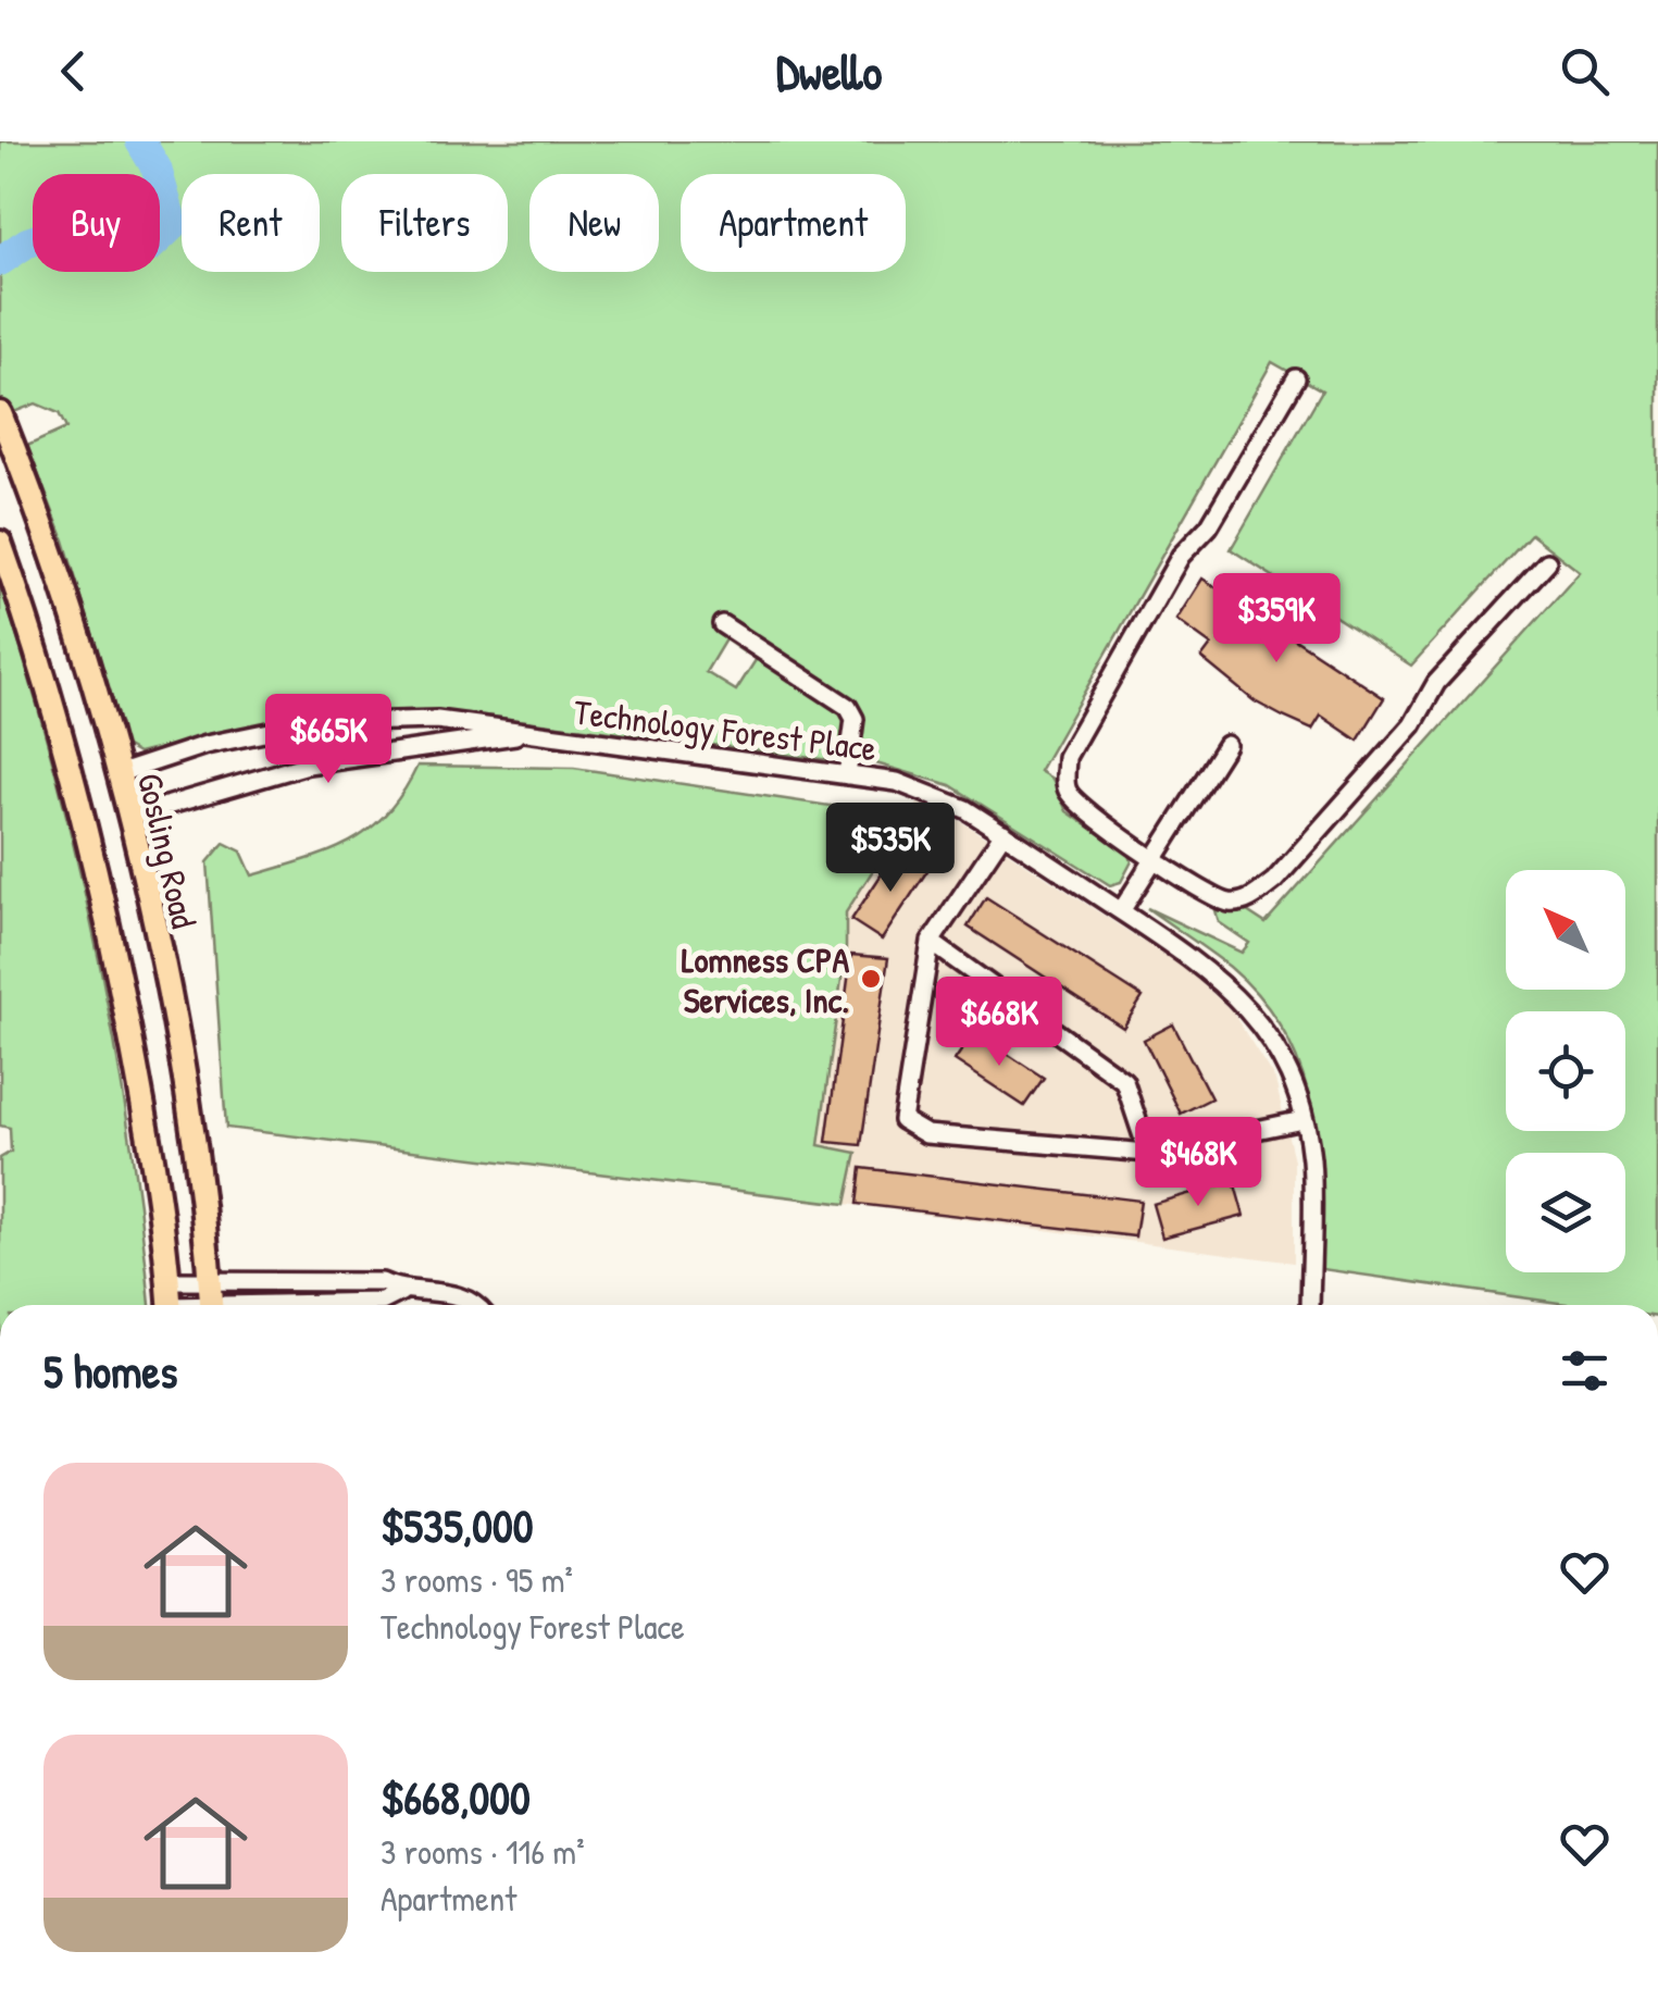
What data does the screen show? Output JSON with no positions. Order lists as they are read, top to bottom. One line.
{"streets":{"main road":["Gosling Road"],"street":["Technology Forest Place"]},"crossings":[["Technology Forest Place","Gosling Road"]],"places":["Lomness CPA Services, Inc."],"north":"top left","page":{"header":"Dwello","chip":["Buy","Rent","Filters","New","Apartment"],"price":["$359K","$665K","$535K","$668K","$468K"],"heading":"5 homes","list":[{"name":"$535,000","note":"3 rooms · 95 m² · Technology Forest Place"},{"name":"$668,000","note":"3 rooms · 116 m² · Apartment"}]}}
